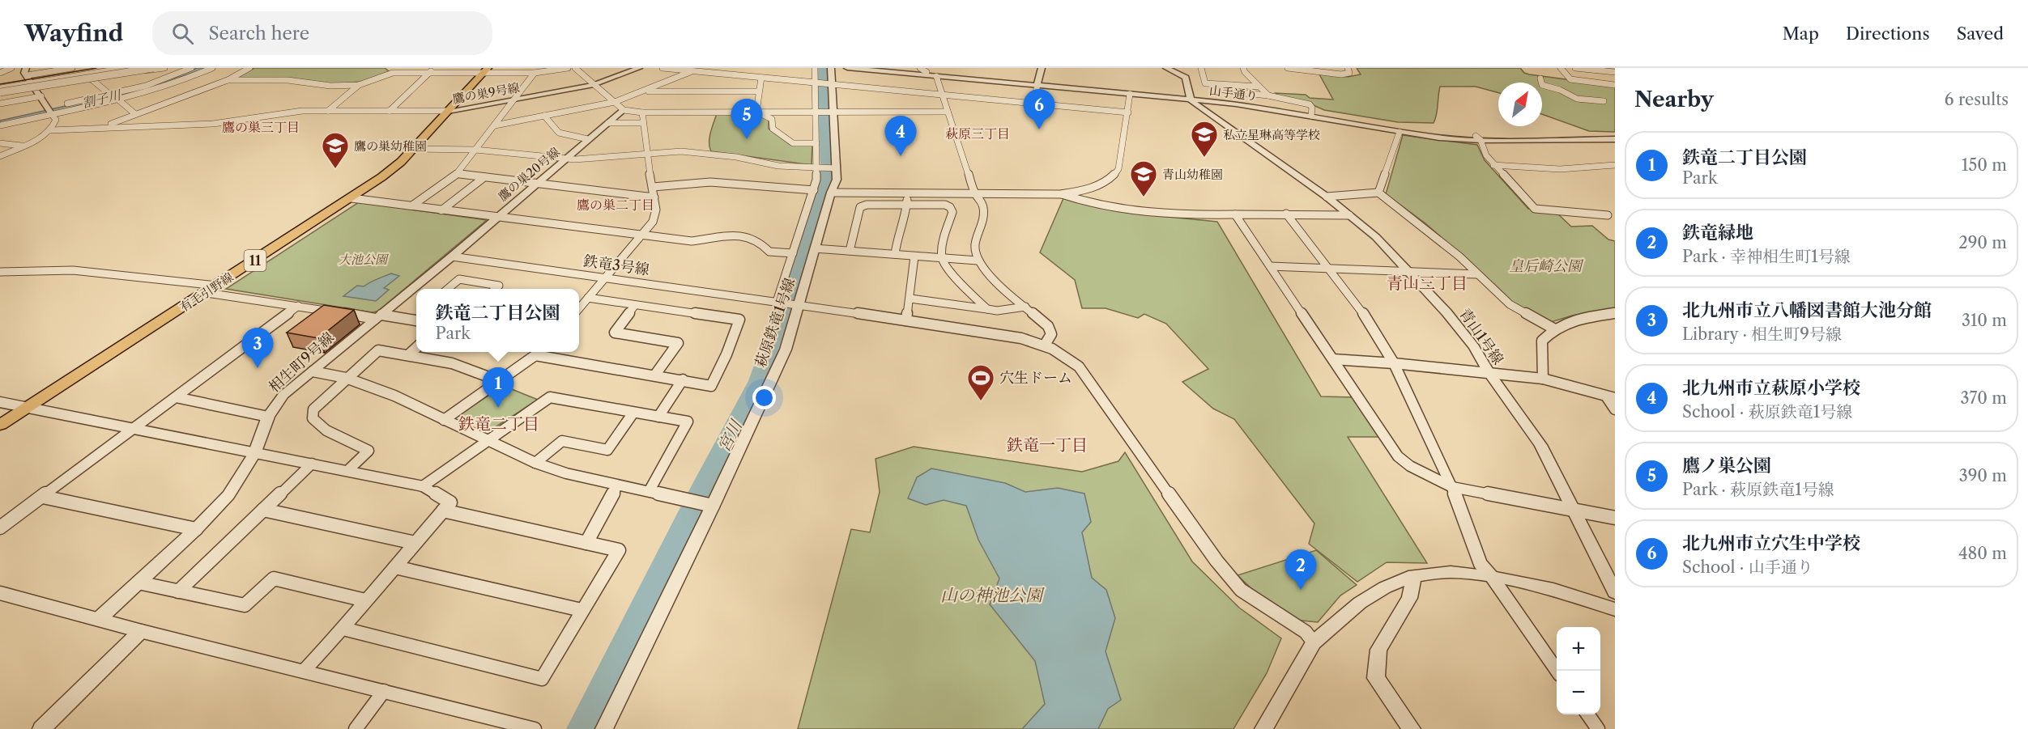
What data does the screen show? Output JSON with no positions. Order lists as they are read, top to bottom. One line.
{"streets":{"main road":["11","有毛引野線"],"street":["鷹の巣9号線","山手通り","鷹の巣20号線","鉄竜3号線","萩原鉄竜1号線","青山1号線","相生町9号線"]},"crossings":[["鷹の巣9号線","有毛引野線"],["山手通り","青山1号線"],["鷹の巣20号線","鉄竜3号線"],["鷹の巣20号線","相生町9号線"],["鉄竜3号線","萩原鉄竜1号線"],["鉄竜3号線","相生町9号線"]],"districts":["鷹の巣三丁目","萩原三丁目","鷹の巣二丁目","青山三丁目","鉄竜二丁目","鉄竜一丁目"],"water":["割子川","宮川"],"parks":["大池公園","皇后崎公園","山の神池公園"],"places":{"school or university":["私立星琳高等学校","鷹の巣幼稚園","青山幼稚園"],"sports":["穴生ドーム"]},"north":"top right","page":{"header":"Wayfind","search":"Search here","nav":["Map","Directions","Saved"],"heading":["Nearby","6 results"],"pins":["6","5","4","3","1","2"],"list":[{"mark":"1","name":"鉄竜二丁目公園","note":"Park","value":"150 m"},{"mark":"2","name":"鉄竜緑地","note":"Park · 幸神相生町1号線","value":"290 m"},{"mark":"3","name":"北九州市立八幡図書館大池分館","note":"Library · 相生町9号線","value":"310 m"},{"mark":"4","name":"北九州市立萩原小学校","note":"School · 萩原鉄竜1号線","value":"370 m"},{"mark":"5","name":"鷹ノ巣公園","note":"Park · 萩原鉄竜1号線","value":"390 m"},{"mark":"6","name":"北九州市立穴生中学校","note":"School · 山手通り","value":"480 m"}],"popup":["鉄竜二丁目公園","Park"],"map_buttons":["+","−"]}}
